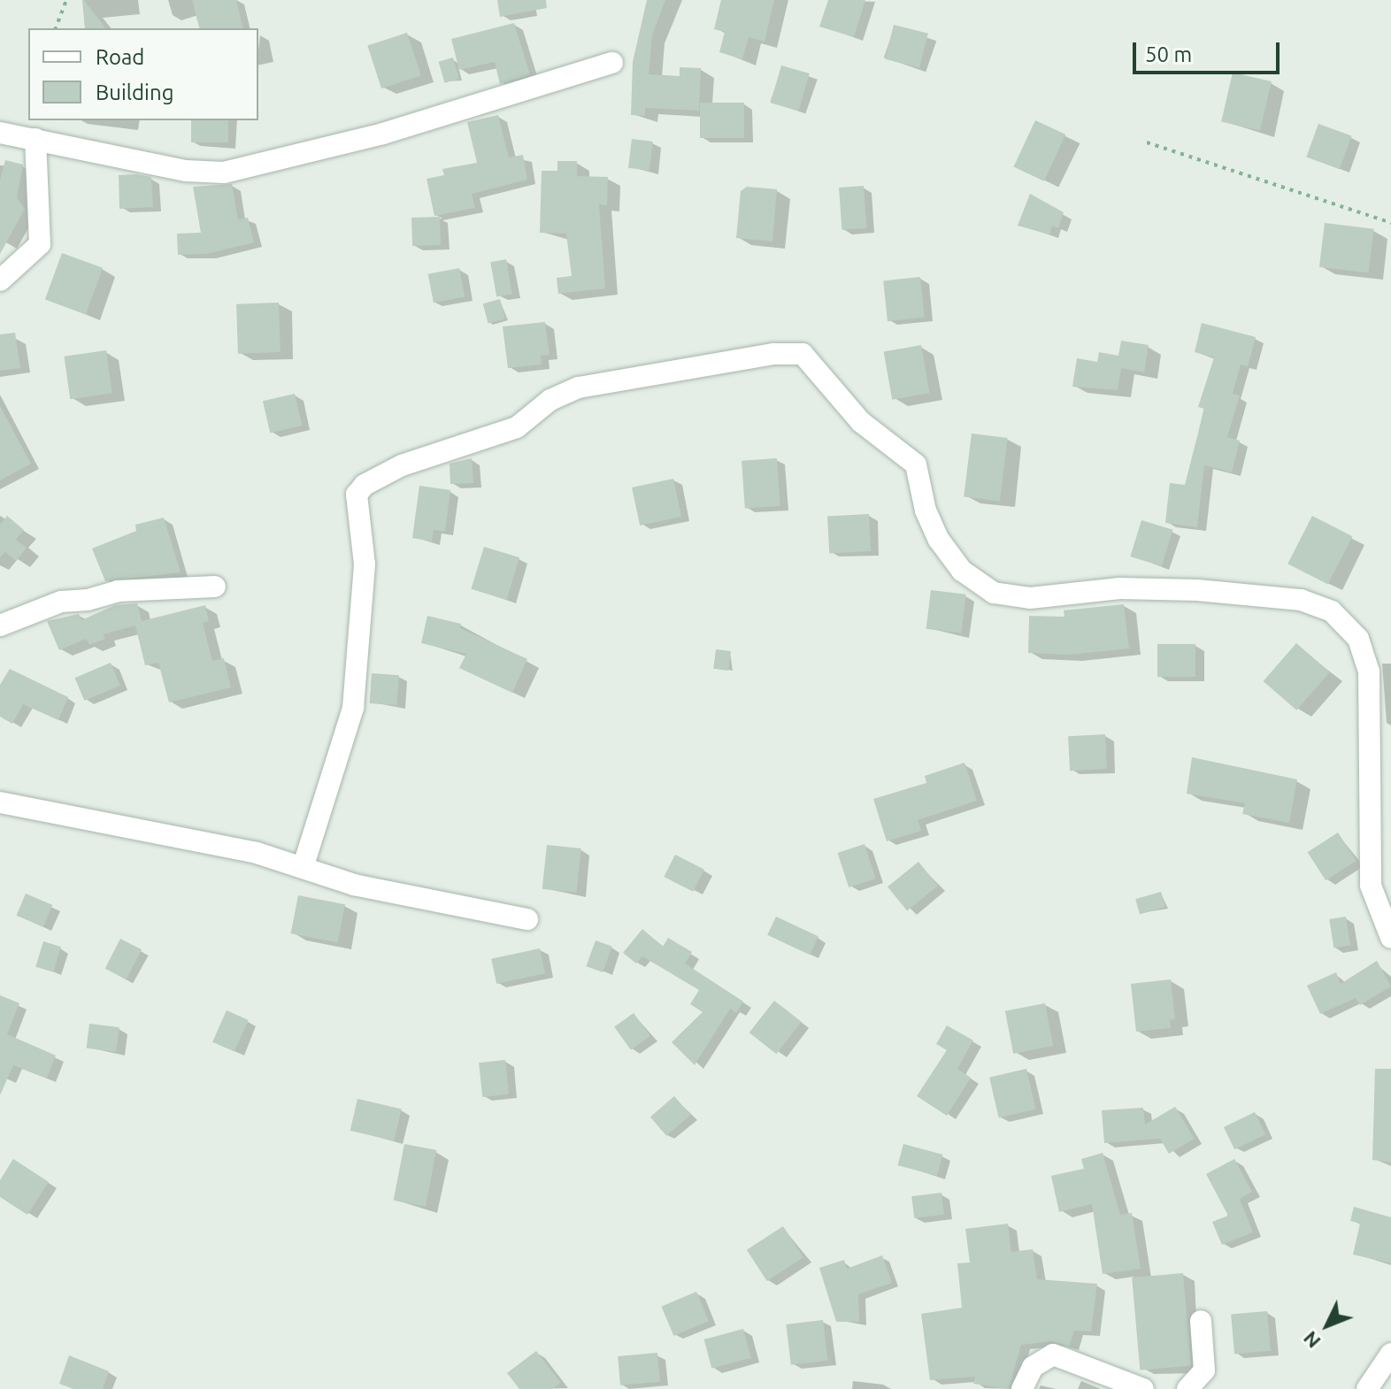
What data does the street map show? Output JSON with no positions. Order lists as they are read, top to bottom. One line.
{"legend":["Road","Building"],"scale_bar":"50 m","north":"bottom left"}
